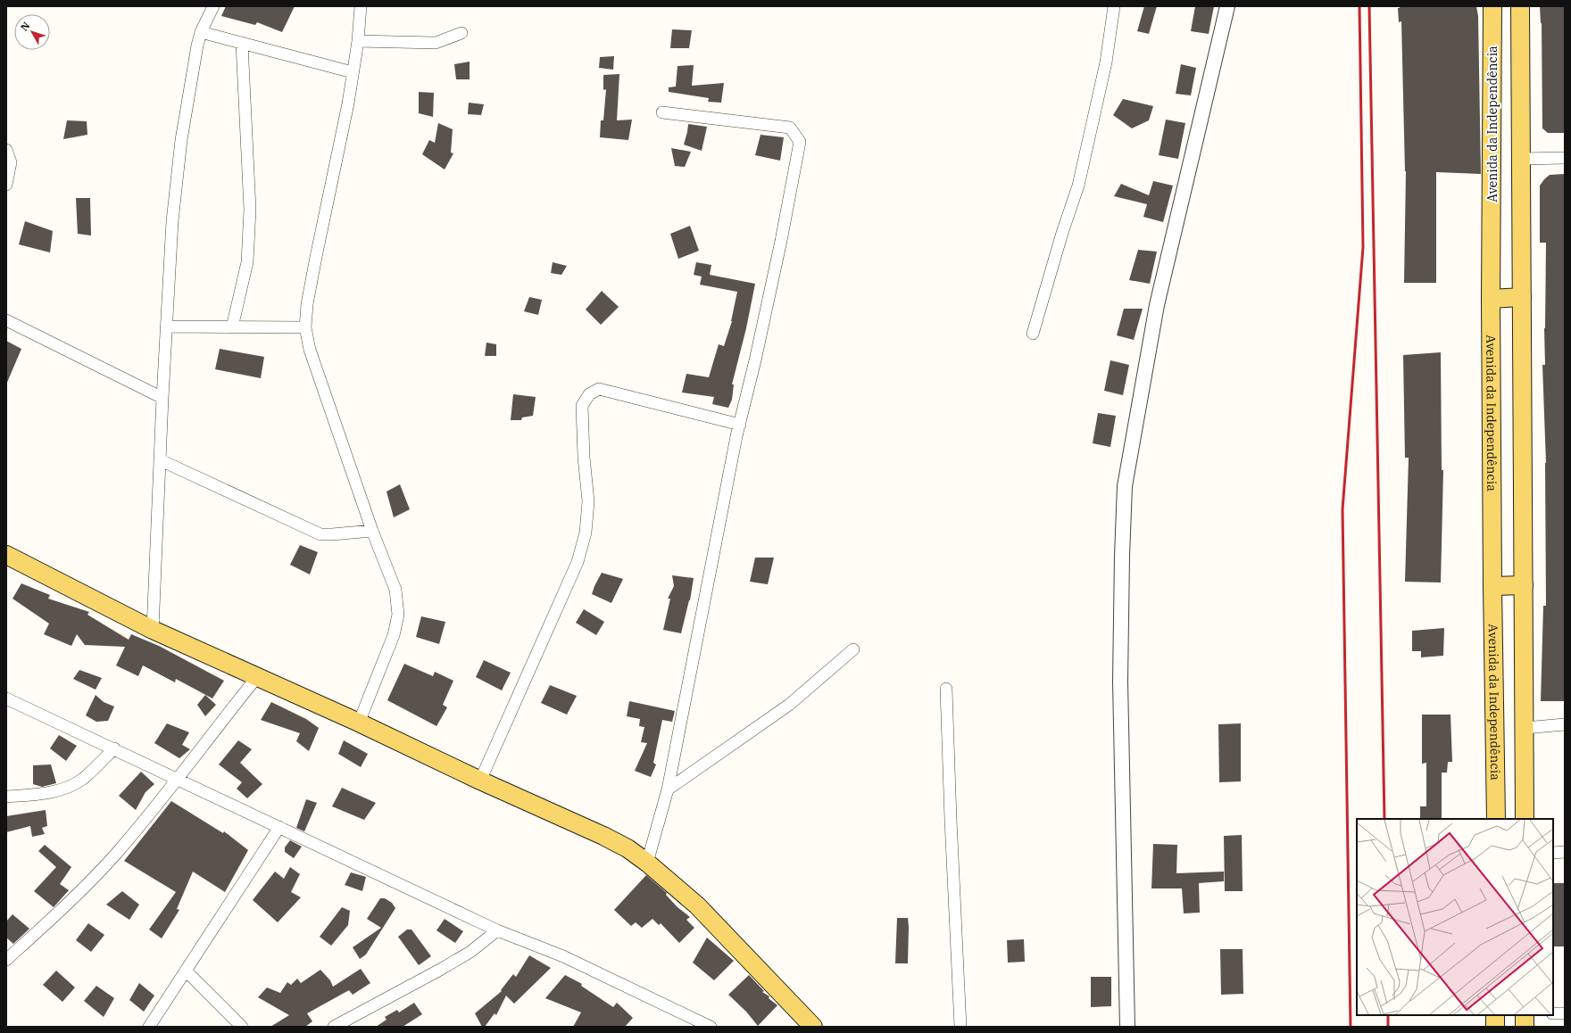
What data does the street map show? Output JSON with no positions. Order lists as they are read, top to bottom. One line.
{"streets":{"main road":["Avenida da Independência"]},"north":"top left"}
